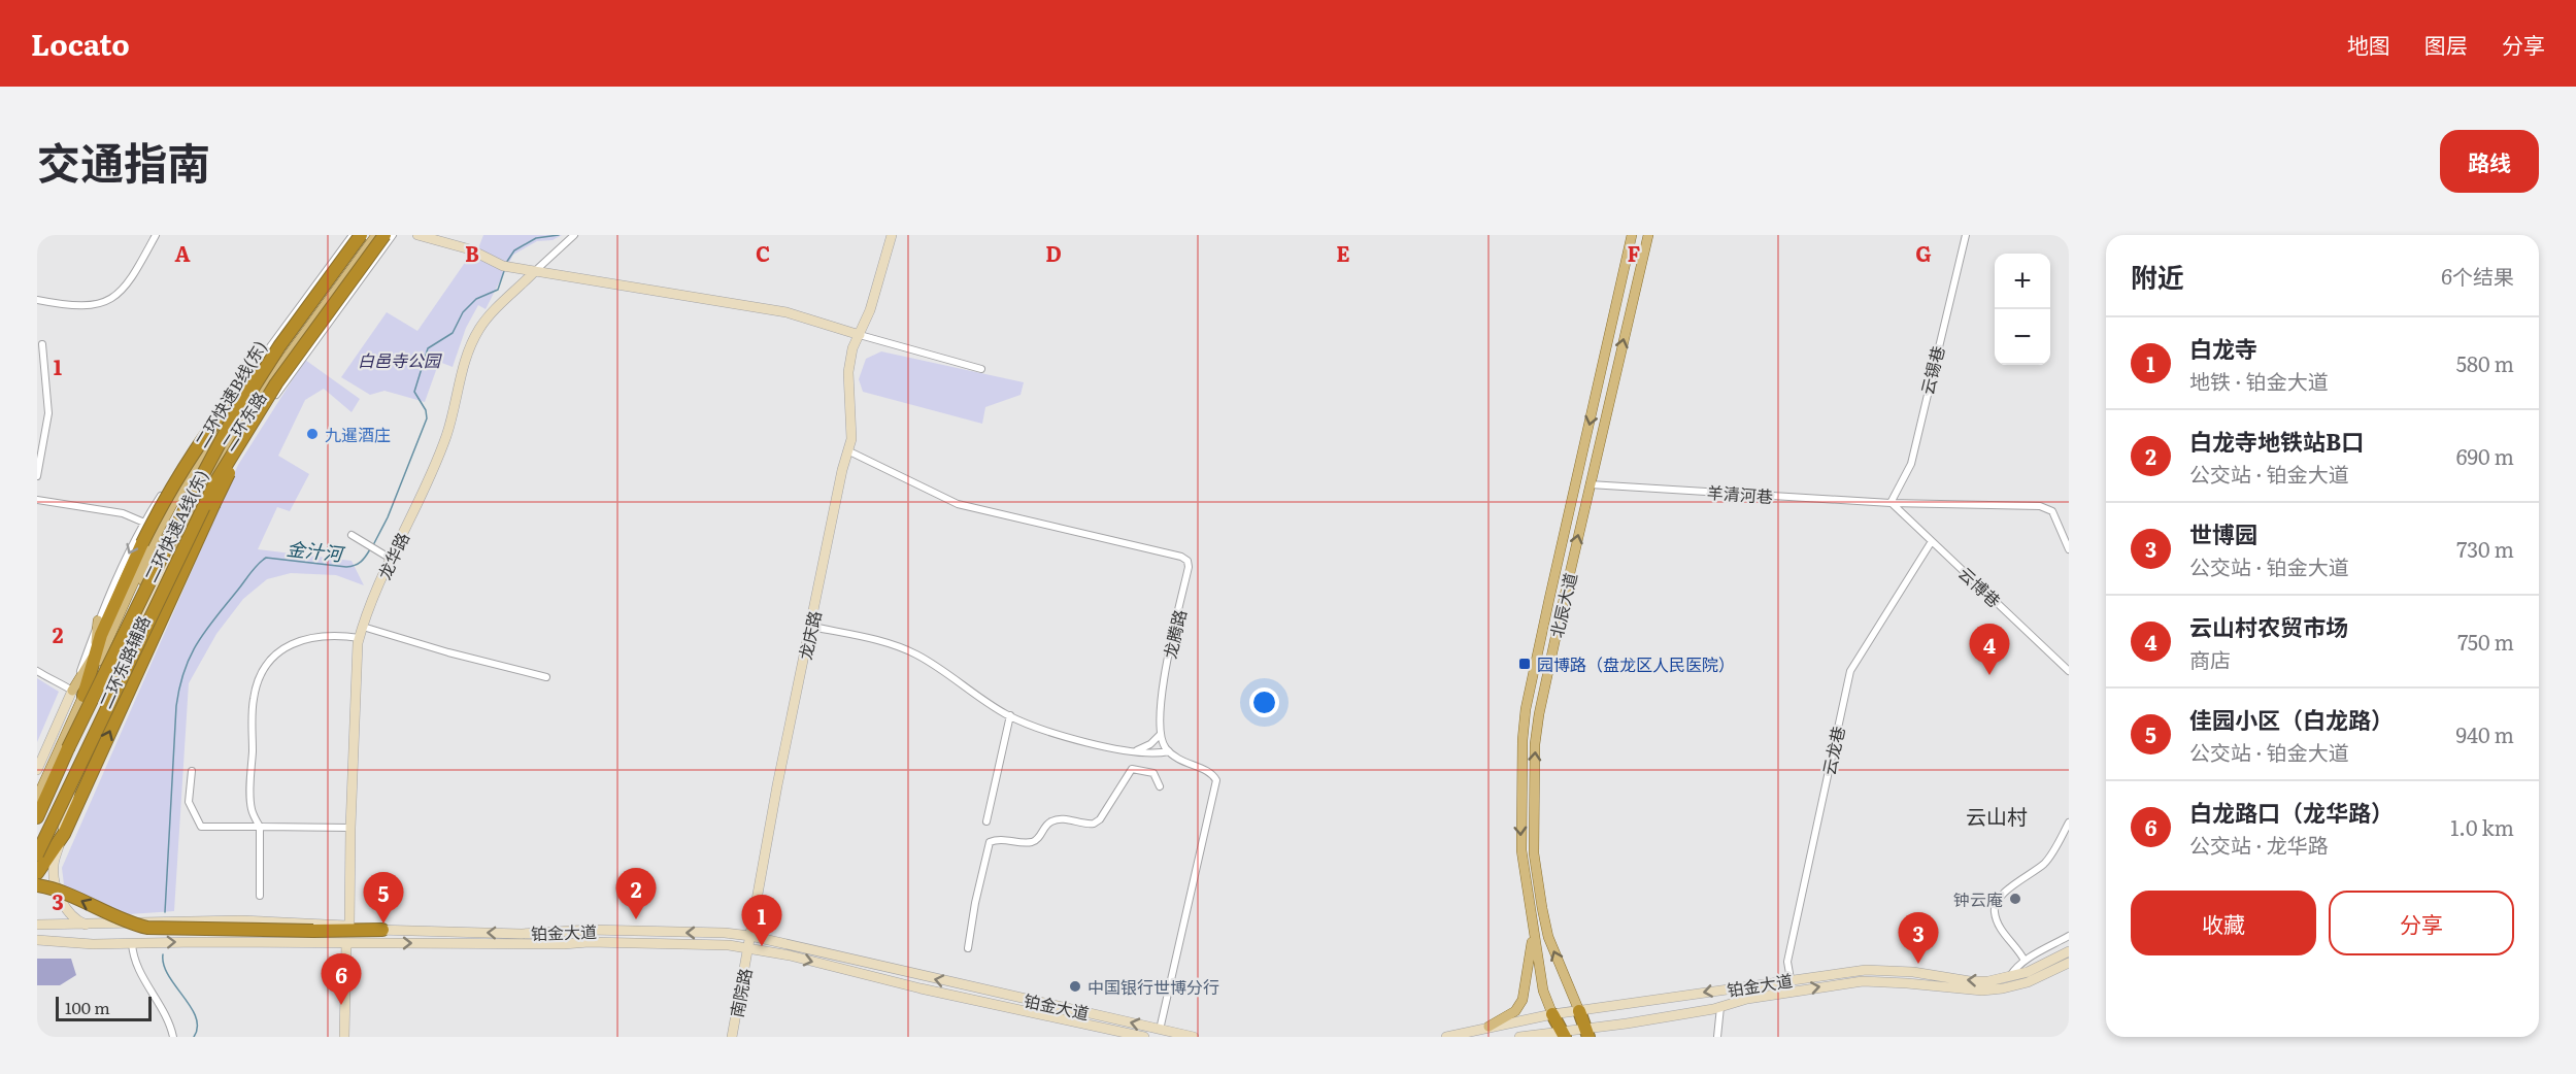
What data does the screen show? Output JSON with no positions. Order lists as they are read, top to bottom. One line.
{"streets":{"highway":["二环快速B线(东)","二环快速A线(东)"],"main road":["二环东路","龙华路","北辰大道","龙庆路","二环东路辅路","铂金大道","南院路"],"street":["云锡巷","羊清河巷","云博巷","龙腾路","云龙巷"]},"crossings":[["云锡巷","羊清河巷"],["云锡巷","云博巷"],["二环快速B线(东)","二环东路"],["二环东路","二环东路辅路"],["羊清河巷","云博巷"],["羊清河巷","北辰大道"],["二环快速A线(东)","二环东路辅路"],["龙华路","铂金大道"],["云博巷","云龙巷"],["北辰大道","铂金大道"],["龙腾路","龙庆路"],["龙庆路","铂金大道"],["龙庆路","南院路"],["云龙巷","铂金大道"],["铂金大道","南院路"]],"districts":["云山村"],"water":["金汁河"],"parks":["白邑寺公园"],"places":{"other":["九暹酒庄","钟云庵","中国银行世博分行"],"transit":["园博路（盘龙区人民医院）"]},"scale_bar":"100 m","page":{"header":"Locato","nav":["地图","图层","分享"],"title":"交通指南","buttons":["路线",["收藏","分享"]],"heading":["附近","6个结果"],"map_buttons":["+","−"],"list":[{"mark":"1","name":"白龙寺","note":"地铁 · 铂金大道","value":"580 m"},{"mark":"2","name":"白龙寺地铁站B口","note":"公交站 · 铂金大道","value":"690 m"},{"mark":"3","name":"世博园","note":"公交站 · 铂金大道","value":"730 m"},{"mark":"4","name":"云山村农贸市场","note":"商店","value":"750 m"},{"mark":"5","name":"佳园小区（白龙路）","note":"公交站 · 铂金大道","value":"940 m"},{"mark":"6","name":"白龙路口（龙华路）","note":"公交站 · 龙华路","value":"1.0 km"}],"pins":["4","2","5","1","3","6"],"scale":"100 m"},"grid":{"columns":["A","B","C","D","E","F","G"],"rows":["1","2","3"]}}
